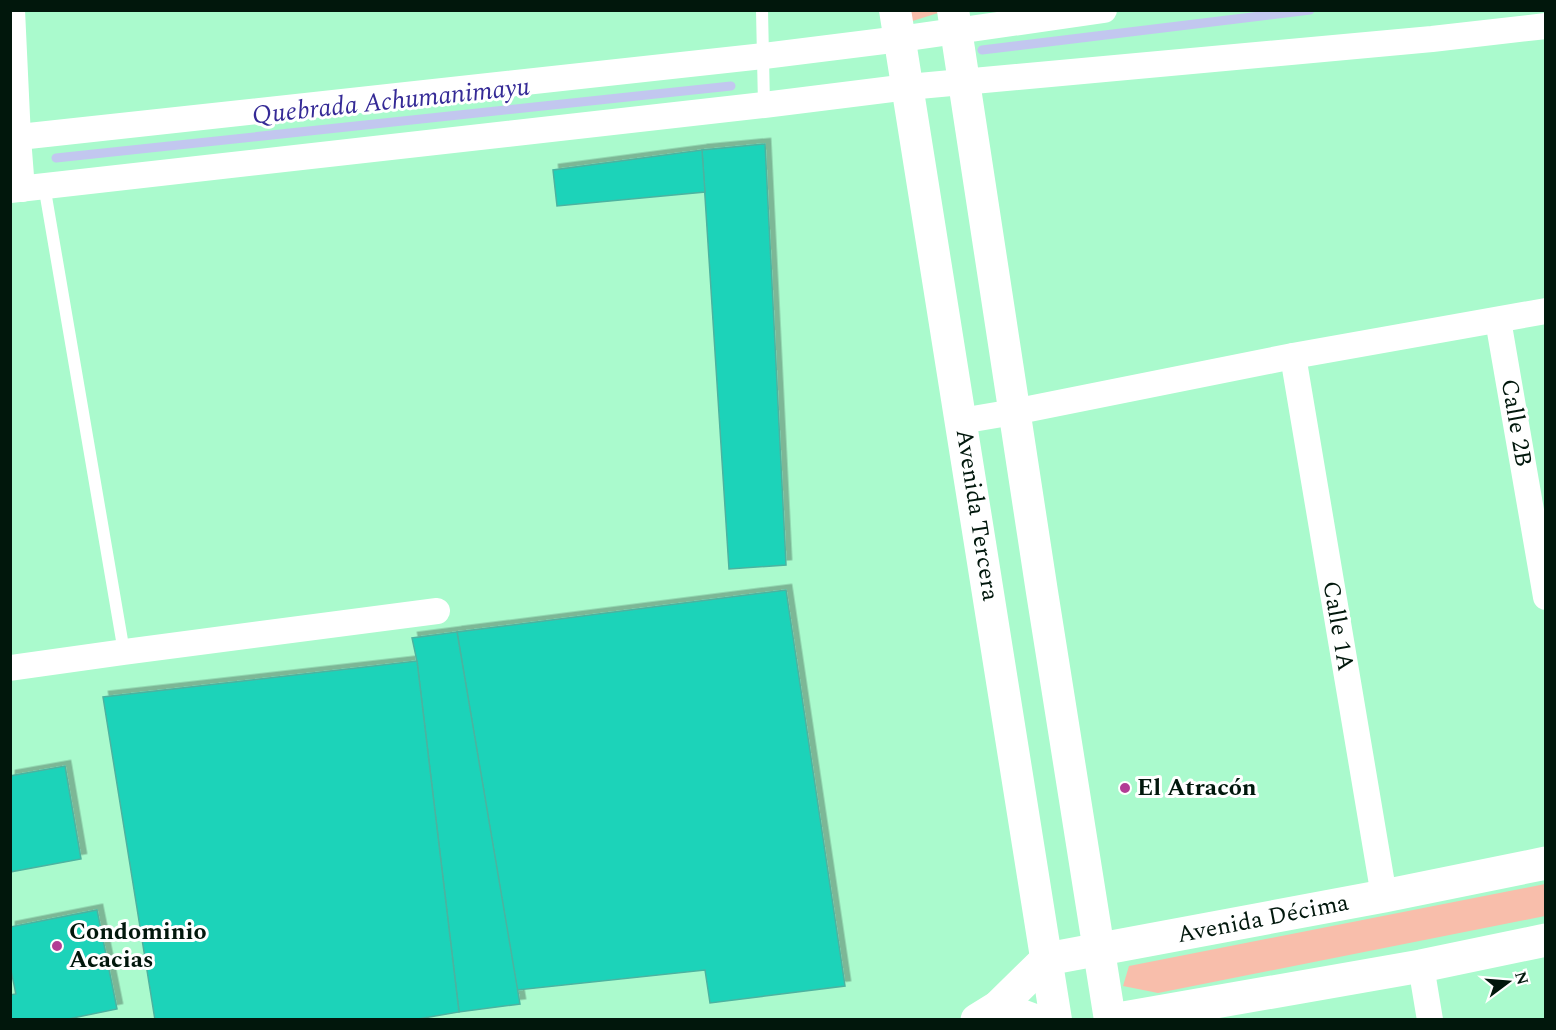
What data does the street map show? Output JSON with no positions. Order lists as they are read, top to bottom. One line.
{"streets":{"main road":["Avenida Décima"],"street":["Calle 2B","Avenida Tercera","Calle 1A"]},"crossings":[["Avenida Tercera","Avenida Décima"],["Calle 1A","Avenida Décima"]],"water":["Quebrada Achumanimayu"],"places":["El Atracón","Condominio Acacias"],"north":"right"}
